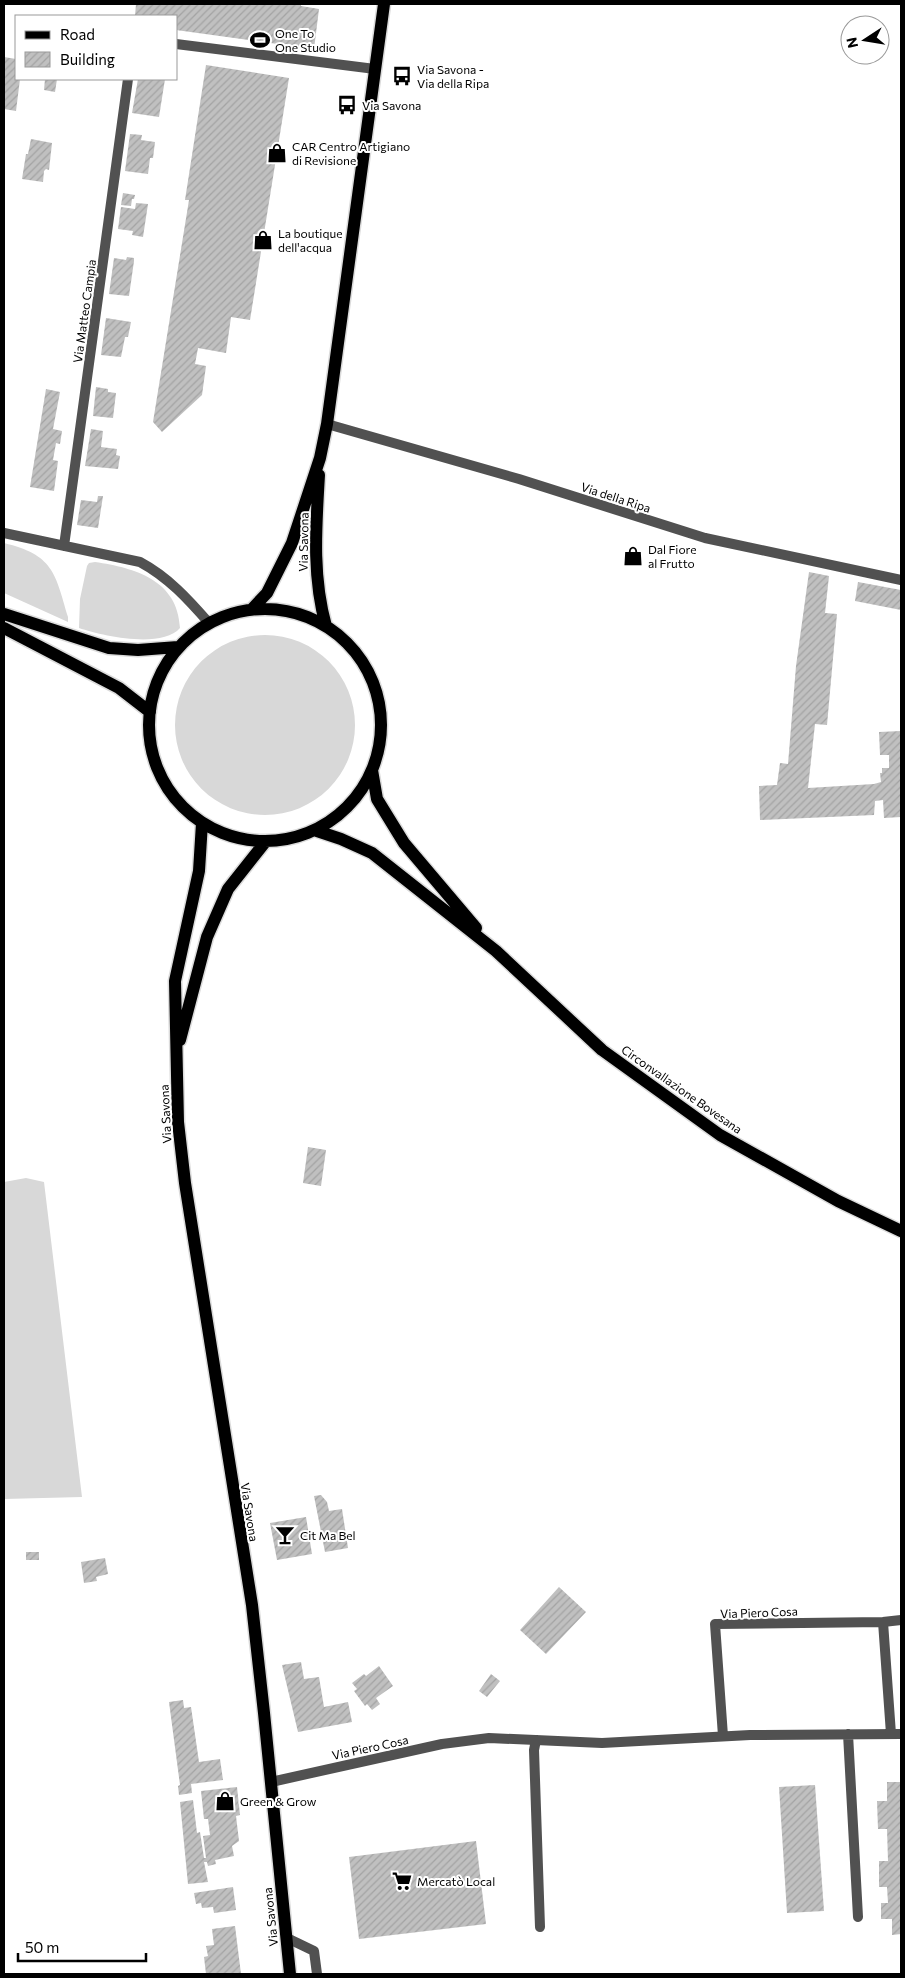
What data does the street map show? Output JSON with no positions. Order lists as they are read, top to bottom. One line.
{"streets":{"main road":["Via Savona","Circonvallazione Bovesana"],"street":["Via Matteo Campia","Via della Ripa","Via Piero Cosa"]},"crossings":[["Via della Ripa","Via Savona"],["Via Savona","Via Piero Cosa"]],"places":{"sports":["One To One Studio"],"bus stop":["Via Savona - Via della Ripa","Via Savona"],"shop":["CAR Centro Artigiano di Revisione","La boutique dell'acqua","Dal Fiore al Frutto","Green & Grow"],"bar":["Cit Ma Bel"],"supermarket":["Mercatò Local"]},"legend":["Road","Building"],"scale_bar":"50 m","north":"left"}
